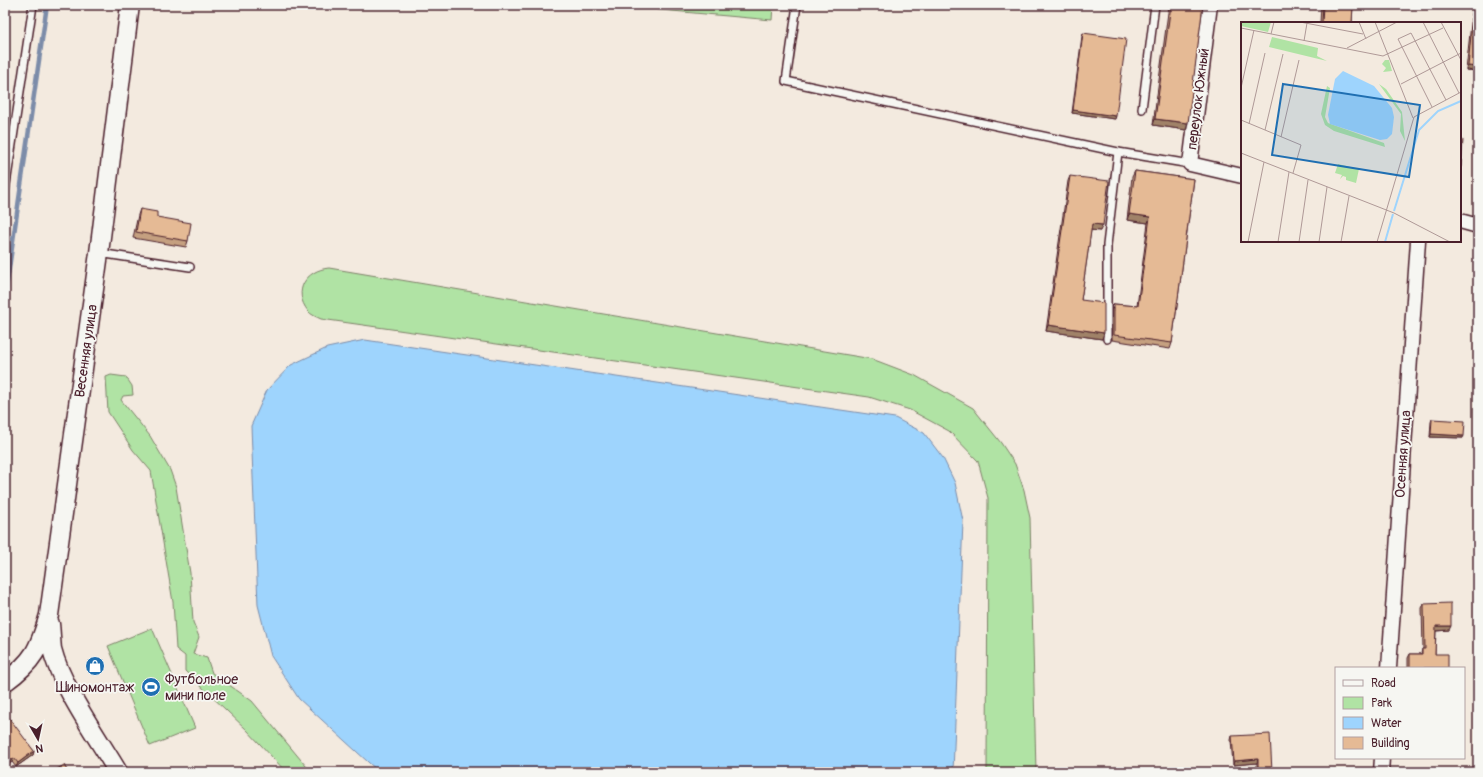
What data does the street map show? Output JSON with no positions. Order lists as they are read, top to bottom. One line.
{"streets":{"street":["переулок Южный","Весенняя улица","Осенняя улица"]},"places":{"shop":["Шиномонтаж"],"sports":["Футбольное мини поле"]},"legend":["Road","Park","Water","Building"],"north":"bottom"}
